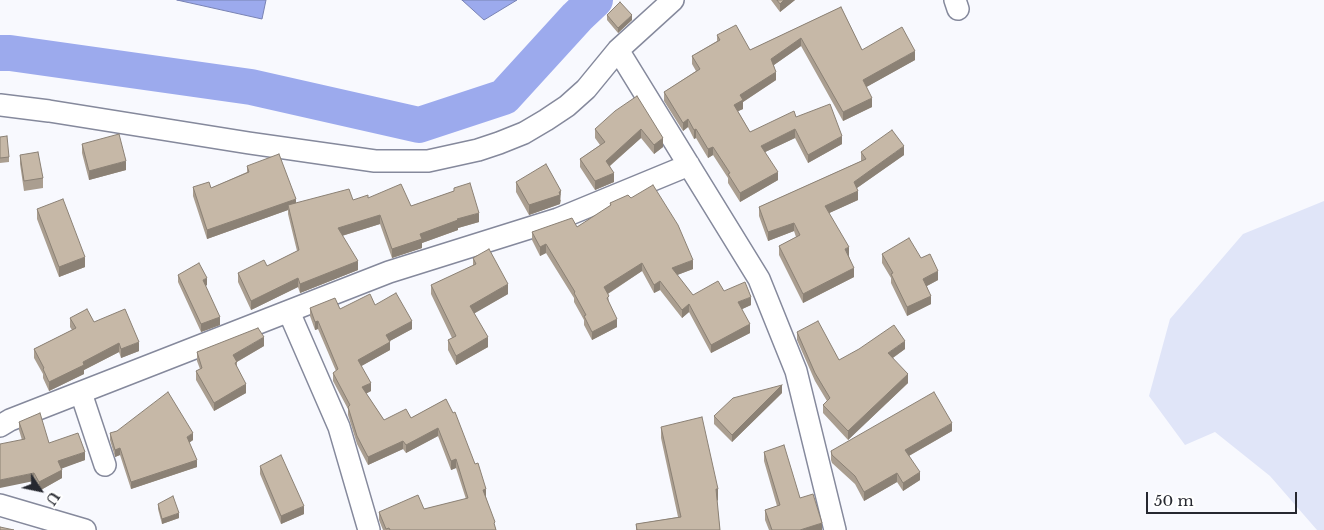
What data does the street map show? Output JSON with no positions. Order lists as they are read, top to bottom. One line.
{"scale_bar":"50 m","north":"bottom right"}
